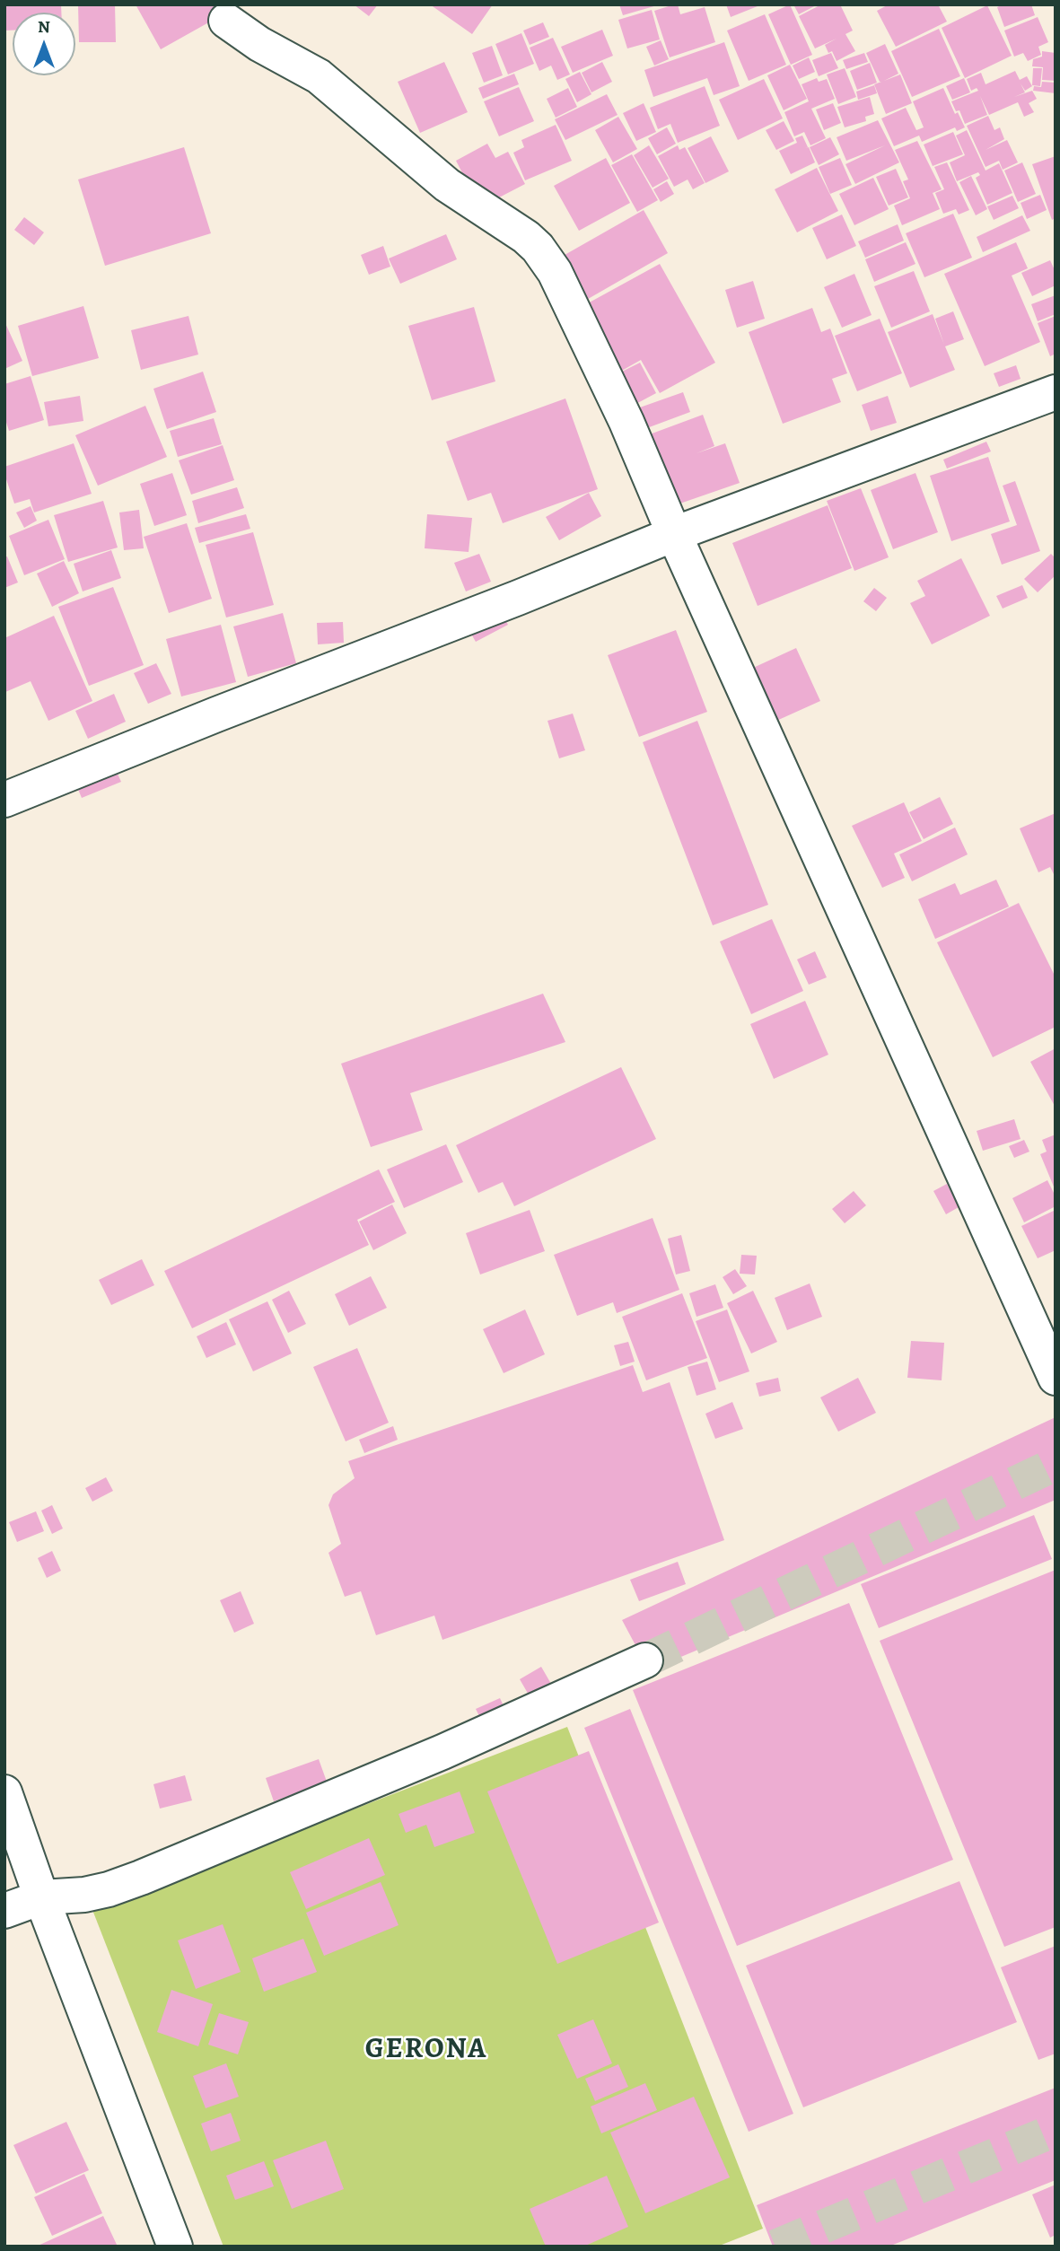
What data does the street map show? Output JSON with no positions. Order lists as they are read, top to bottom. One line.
{"districts":["GERONA"],"north":"top"}
